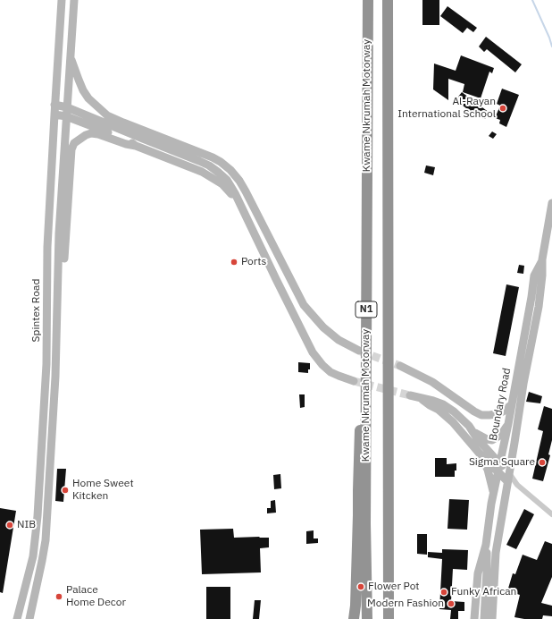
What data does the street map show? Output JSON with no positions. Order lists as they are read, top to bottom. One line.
{"streets":{"highway":["Kwame Nkrumah Motorway","N1"],"main road":["Spintex Road","Boundary Road"]},"places":["Al-Rayan International School","Ports","Sigma Square","Home Sweet Kitcken","NIB","Flower Pot","Funky African","Palace Home Decor","Modern Fashion"]}
